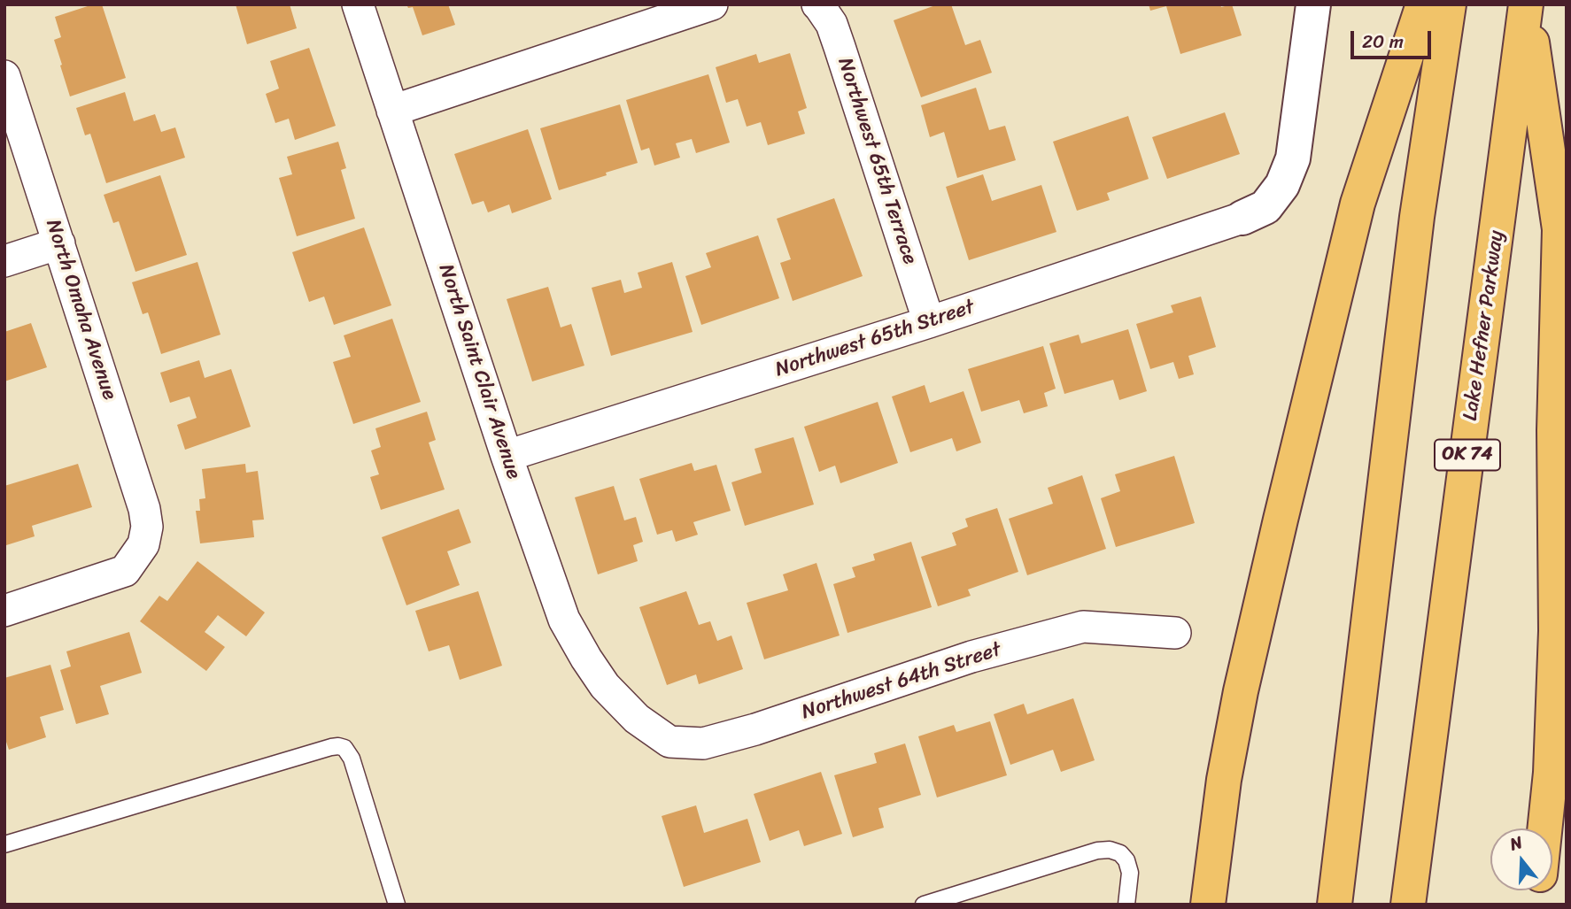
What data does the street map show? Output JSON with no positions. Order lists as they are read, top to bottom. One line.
{"streets":{"highway":["Lake Hefner Parkway","OK 74"],"street":["Northwest 65th Terrace","North Omaha Avenue","Northwest 65th Street","North Saint Clair Avenue","Northwest 64th Street"]},"crossings":[["Northwest 65th Terrace","Northwest 65th Street"],["Northwest 65th Street","North Saint Clair Avenue"],["North Saint Clair Avenue","Northwest 64th Street"]],"scale_bar":"20 m","north":"top"}
